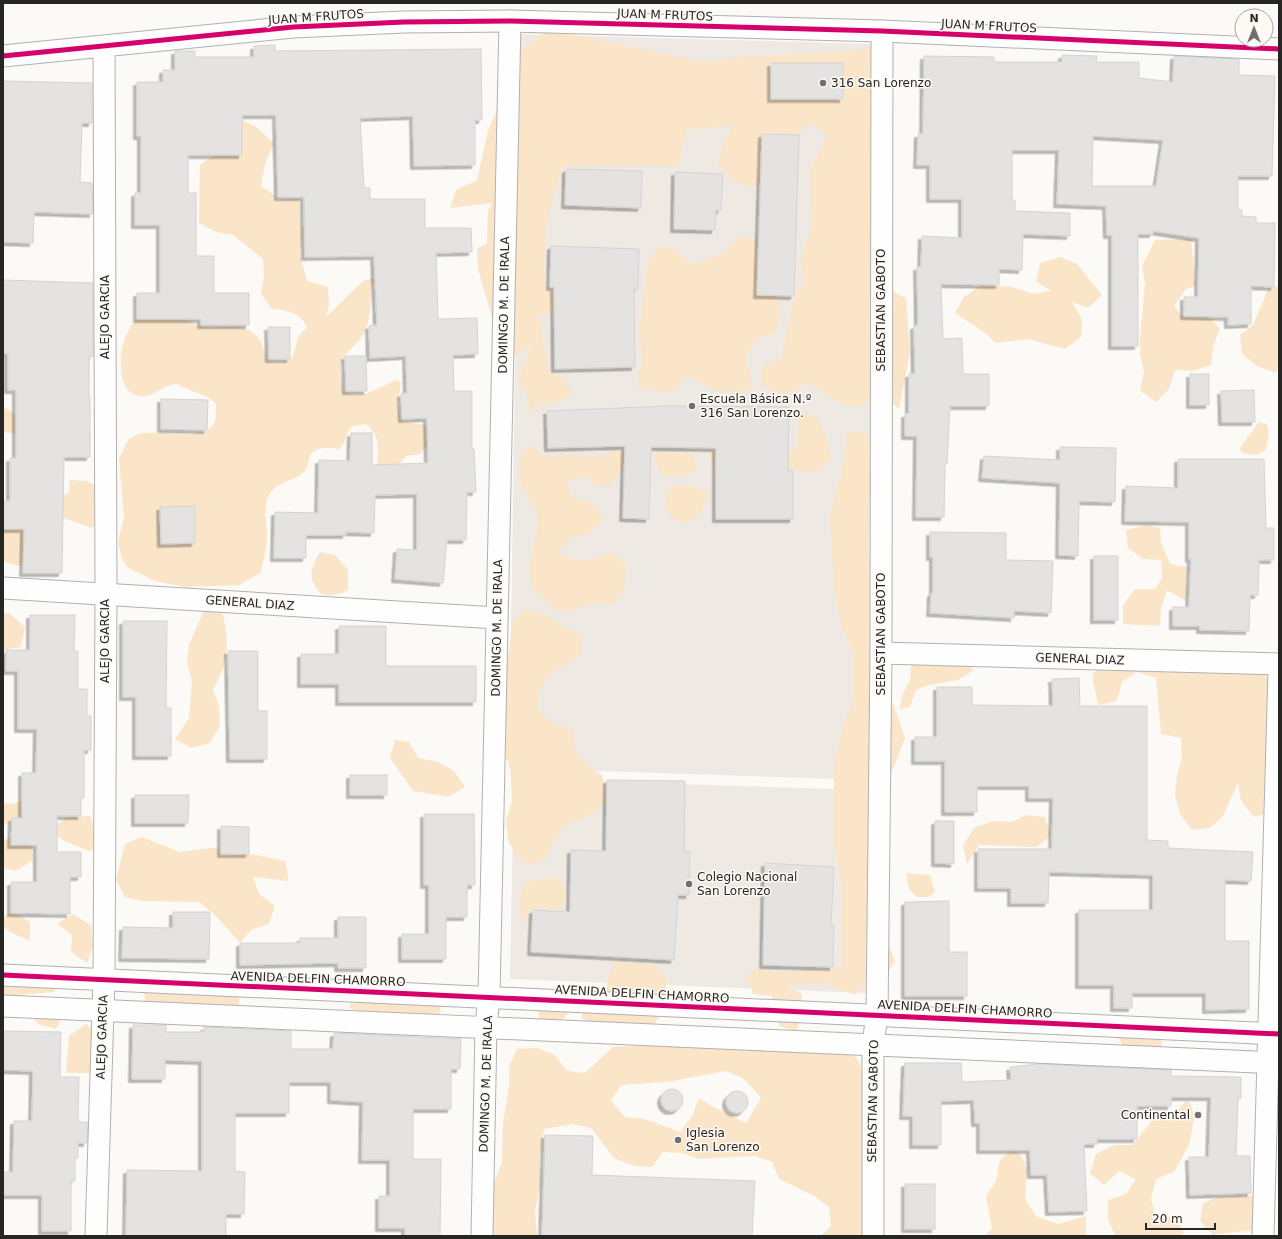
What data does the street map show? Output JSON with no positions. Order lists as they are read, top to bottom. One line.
{"streets":{"street":["JUAN M FRUTOS","DOMINGO M. DE IRALA","SEBASTIAN GABOTO","ALEJO GARCIA","GENERAL DIAZ","AVENIDA DELFIN CHAMORRO"]},"crossings":[["JUAN M FRUTOS","DOMINGO M. DE IRALA"],["JUAN M FRUTOS","SEBASTIAN GABOTO"],["JUAN M FRUTOS","ALEJO GARCIA"],["DOMINGO M. DE IRALA","GENERAL DIAZ"],["DOMINGO M. DE IRALA","AVENIDA DELFIN CHAMORRO"],["SEBASTIAN GABOTO","GENERAL DIAZ"],["SEBASTIAN GABOTO","AVENIDA DELFIN CHAMORRO"],["ALEJO GARCIA","GENERAL DIAZ"],["ALEJO GARCIA","AVENIDA DELFIN CHAMORRO"]],"places":["316 San Lorenzo","Escuela Básica N.º 316 San Lorenzo.","Colegio Nacional San Lorenzo","Continental","Iglesia San Lorenzo"],"scale_bar":"20 m","north":"top"}
